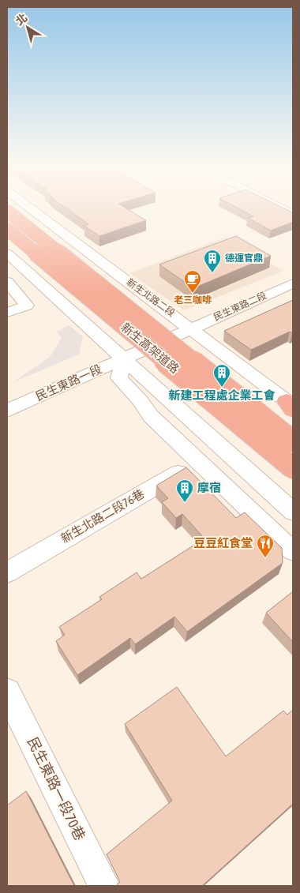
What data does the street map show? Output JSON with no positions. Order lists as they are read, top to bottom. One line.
{"streets":{"highway":["新生高架道路"],"street":["新生北路二段","民生東路二段","民生東路一段","新生北路二段76巷","民生東路一段70巷"]},"crossings":[["新生北路二段","民生東路二段"],["民生東路二段","民生東路一段"]],"places":{"building":["德運官鼎","新建工程處企業工會","摩宿"],"cafe":["老三咖啡"],"restaurant":["豆豆紅食堂"]},"north":"top left"}
